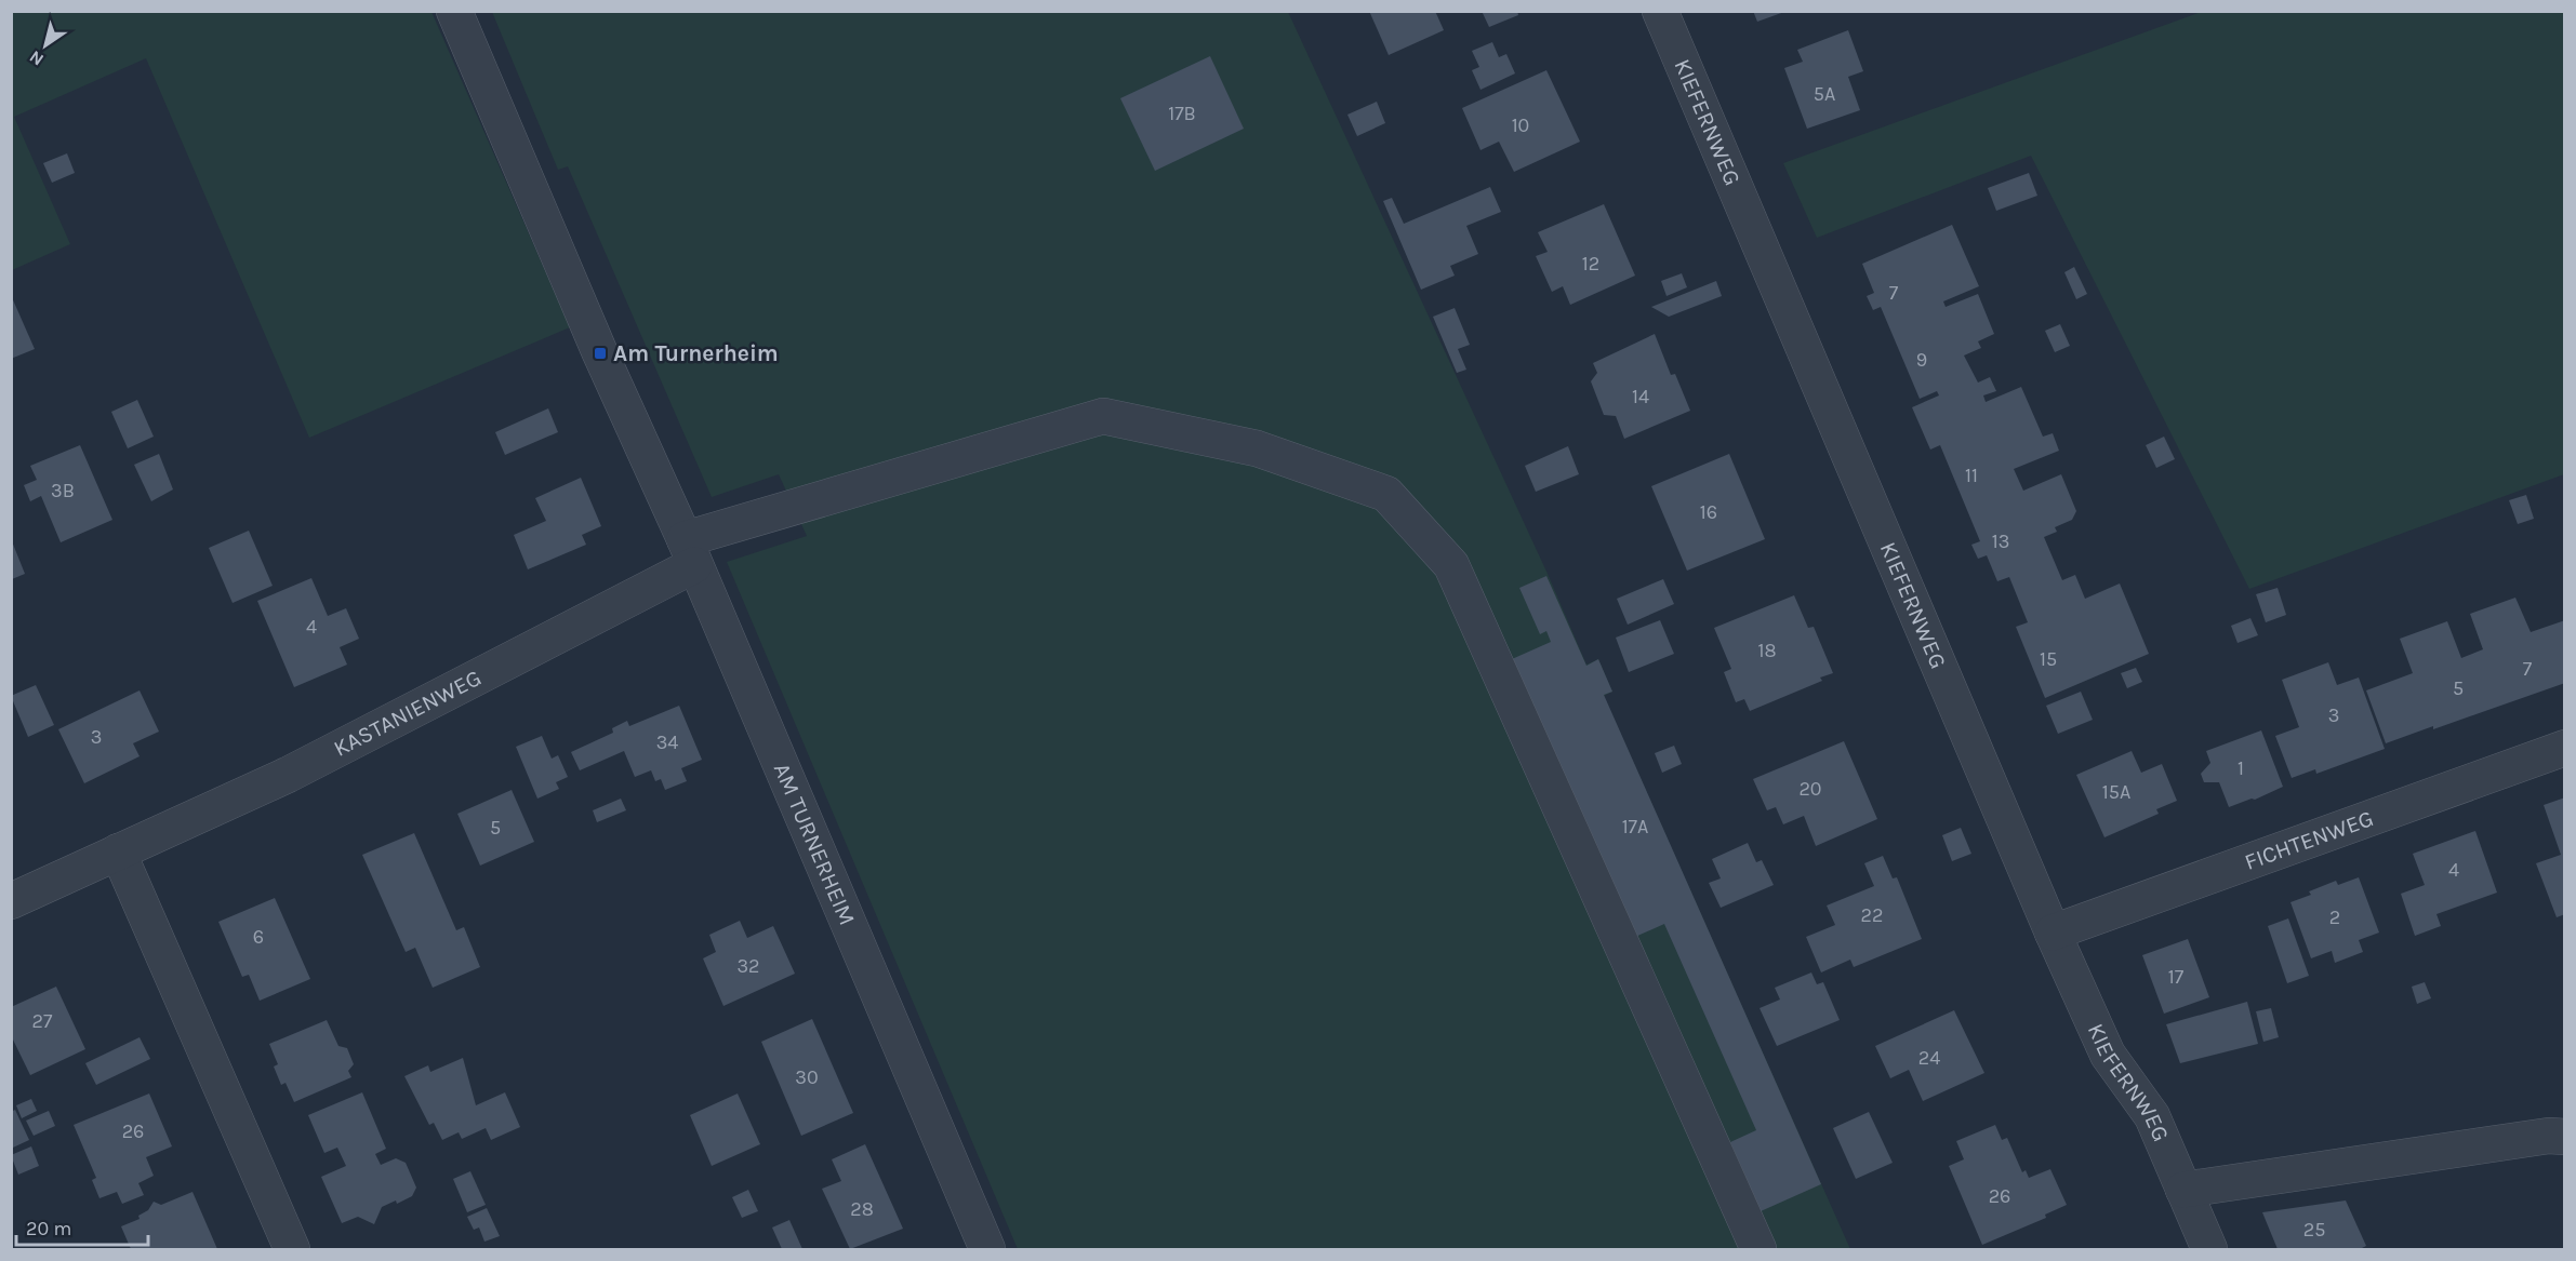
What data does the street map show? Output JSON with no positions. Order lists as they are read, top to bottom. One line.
{"streets":{"street":["KIEFERNWEG","KASTANIENWEG","FICHTENWEG","AM TURNERHEIM"]},"crossings":[["KIEFERNWEG","FICHTENWEG"],["KASTANIENWEG","AM TURNERHEIM"]],"places":{"transit":["Am Turnerheim"]},"house_numbers":["5A","17B","10","12","7","9","14","11","3B","16","13","4","18","15","7","5","3","3","34","1","20","15A","17A","5","4","22","2","6","32","17","27","24","30","26","26","28","25"],"scale_bar":"20 m","north":"bottom left"}
